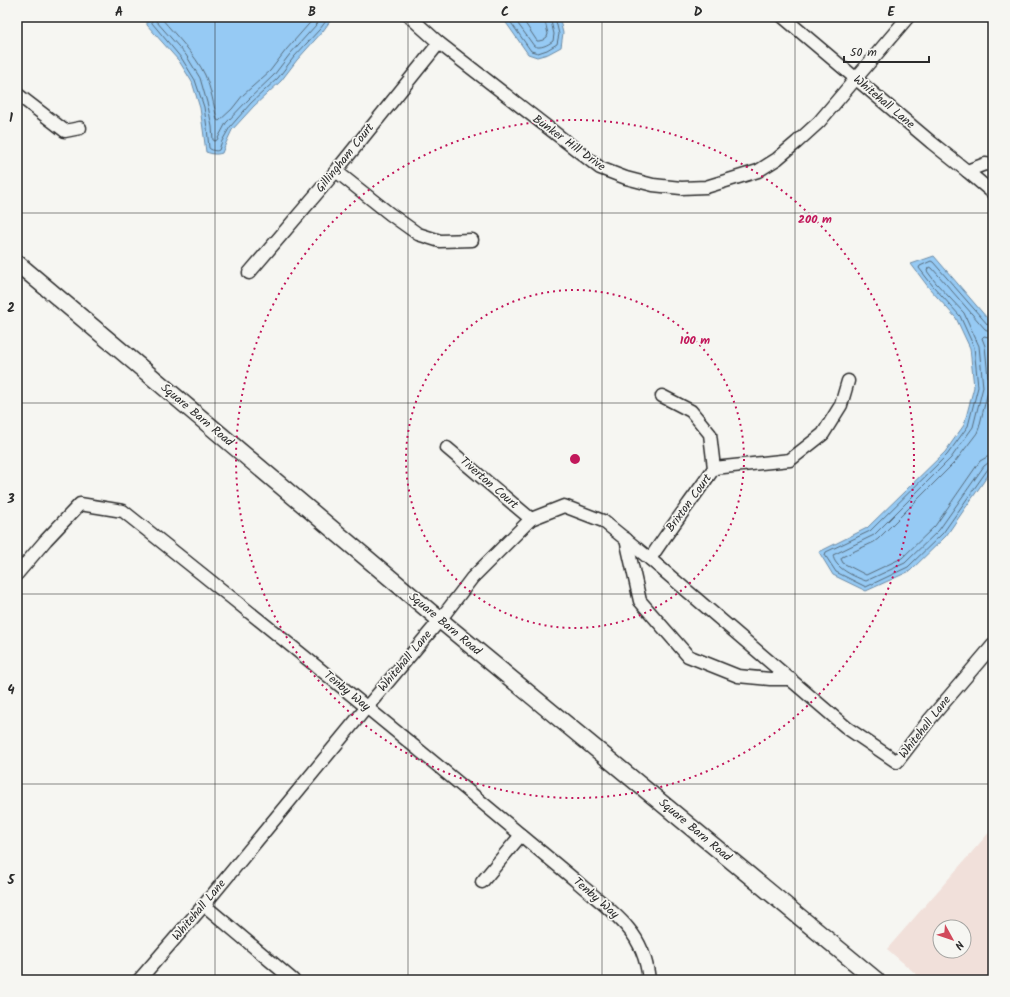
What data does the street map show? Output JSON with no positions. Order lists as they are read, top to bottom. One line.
{"streets":{"street":["Whitehall Lane","Bunker Hill Drive","Gillingham Court","Square Barn Road","Tiverton Court","Brixton Court","Tenby Way"]},"crossings":[["Whitehall Lane","Bunker Hill Drive"],["Whitehall Lane","Square Barn Road"],["Whitehall Lane","Tiverton Court"],["Whitehall Lane","Brixton Court"],["Whitehall Lane","Tenby Way"],["Bunker Hill Drive","Gillingham Court"]],"scale_bar":"50 m","north":"bottom right","grid":{"columns":["A","B","C","D","E"],"rows":["1","2","3","4","5"]},"rings":["200 m","100 m"]}
